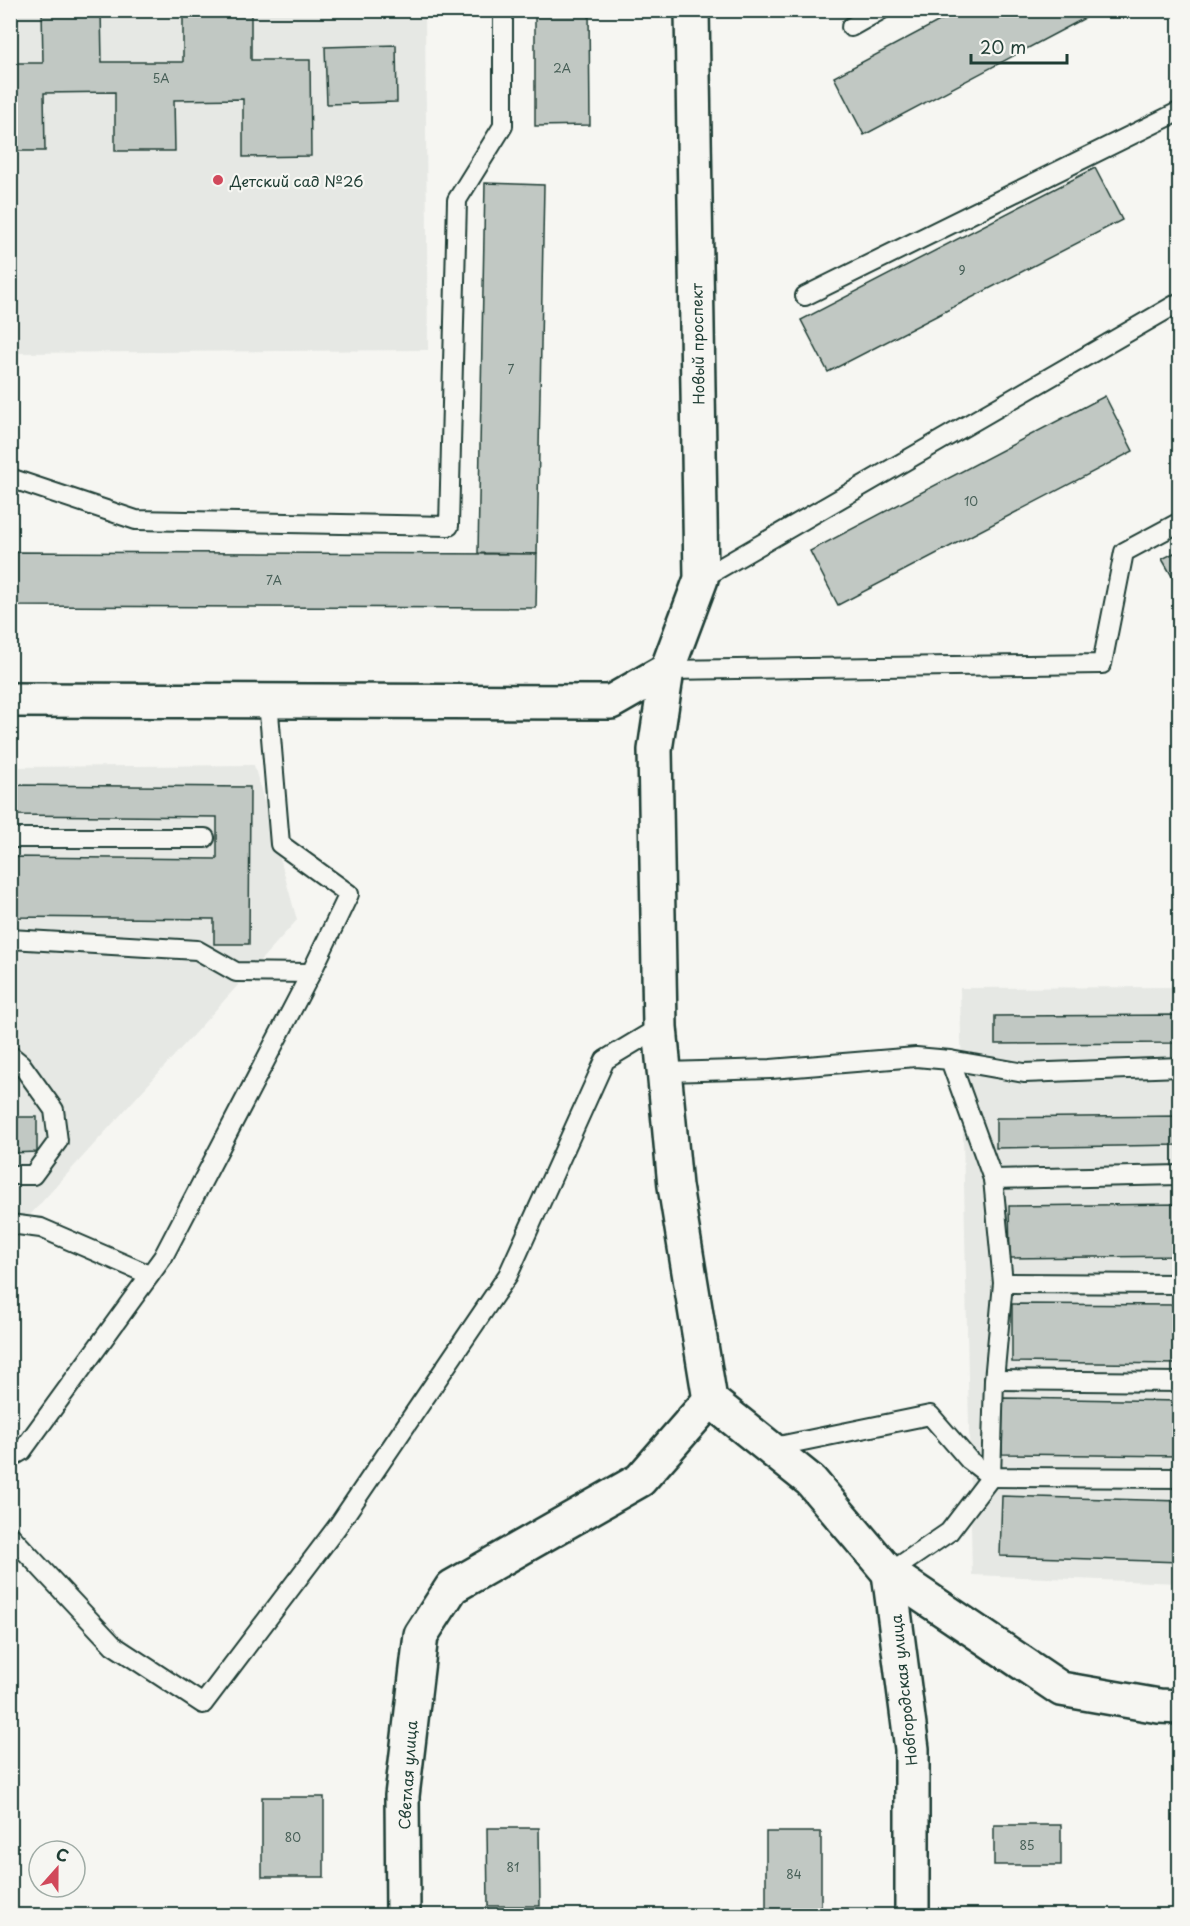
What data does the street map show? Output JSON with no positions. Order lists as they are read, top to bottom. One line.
{"streets":{"street":["Новый проспект","Новгородская улица","Светлая улица"]},"crossings":[["Новый проспект","Светлая улица"]],"places":["Детский сад №26"],"house_numbers":["2А","5А","9","7","10","7А","80","85","81","84"],"scale_bar":"20 m","north":"top"}
